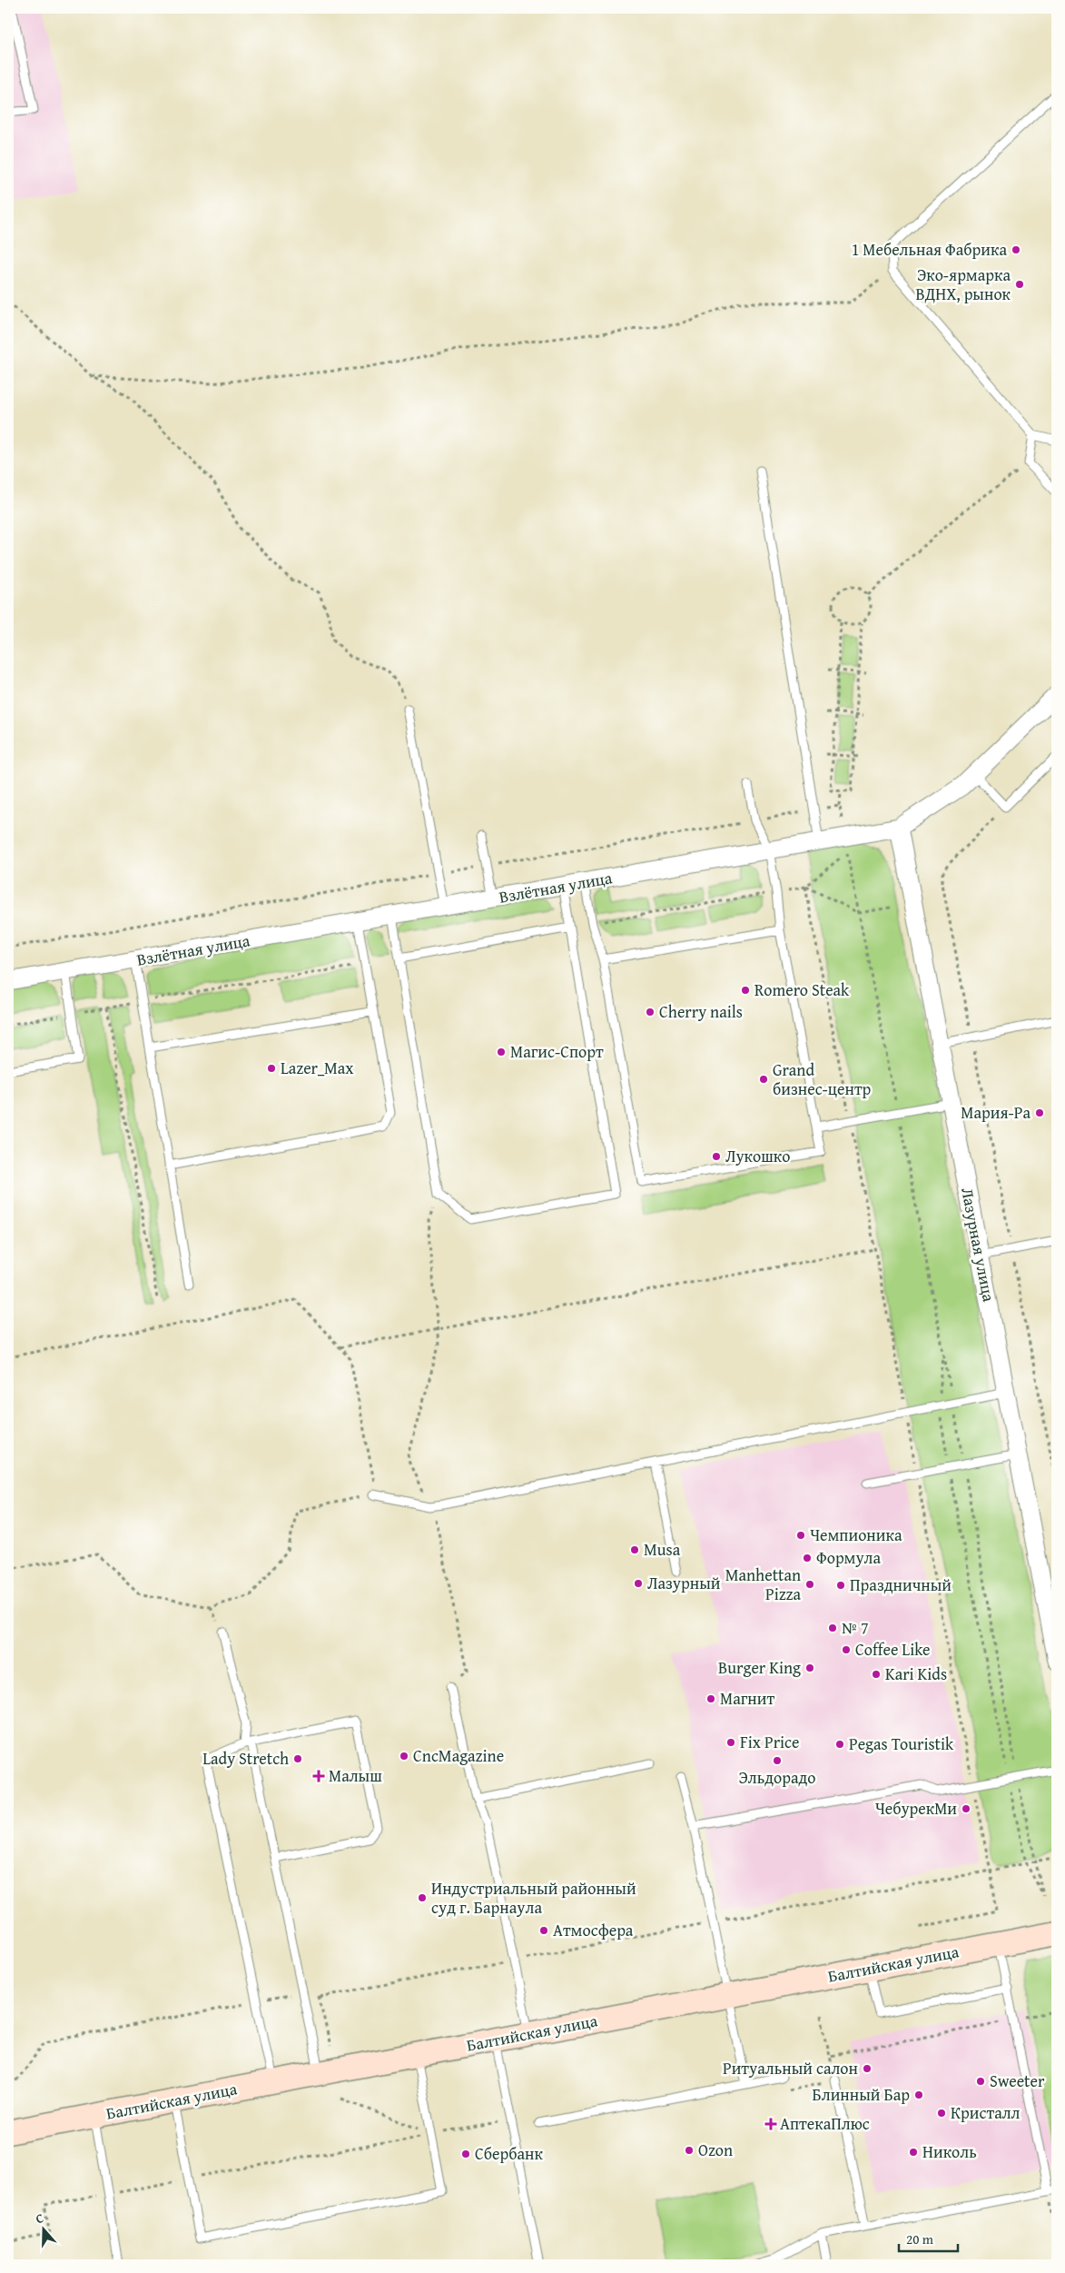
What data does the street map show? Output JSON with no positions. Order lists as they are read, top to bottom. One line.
{"streets":{"main road":["Балтийская улица"],"street":["Взлётная улица","Лазурная улица"]},"crossings":[["Взлётная улица","Лазурная улица"]],"places":{"other":["1 Мебельная Фабрика","Эко-ярмарка ВДНХ, рынок","Romero Steak","Cherry nails","Магис-Спорт","Lazer_Max","Grand бизнес-центр","Мария-Ра","Лукошко","Чемпионика","Musa","Формула","Лазурный","Manhettan Pizza","Праздничный","№ 7","Coffee Like","Burger King","Kari Kids","Магнит","Fix Price","Pegas Touristik","CncMagazine","Lady Stretch","Эльдорадо","ЧебурекМи","Индустриальный районный суд г. Барнаула","Атмосфера","Ритуальный салон","Sweeter","Блинный Бар","Кристалл","Ozon","Николь","Сбербанк"],"health":["Малыш","АптекаПлюс"]},"scale_bar":"20 m","north":"top"}
